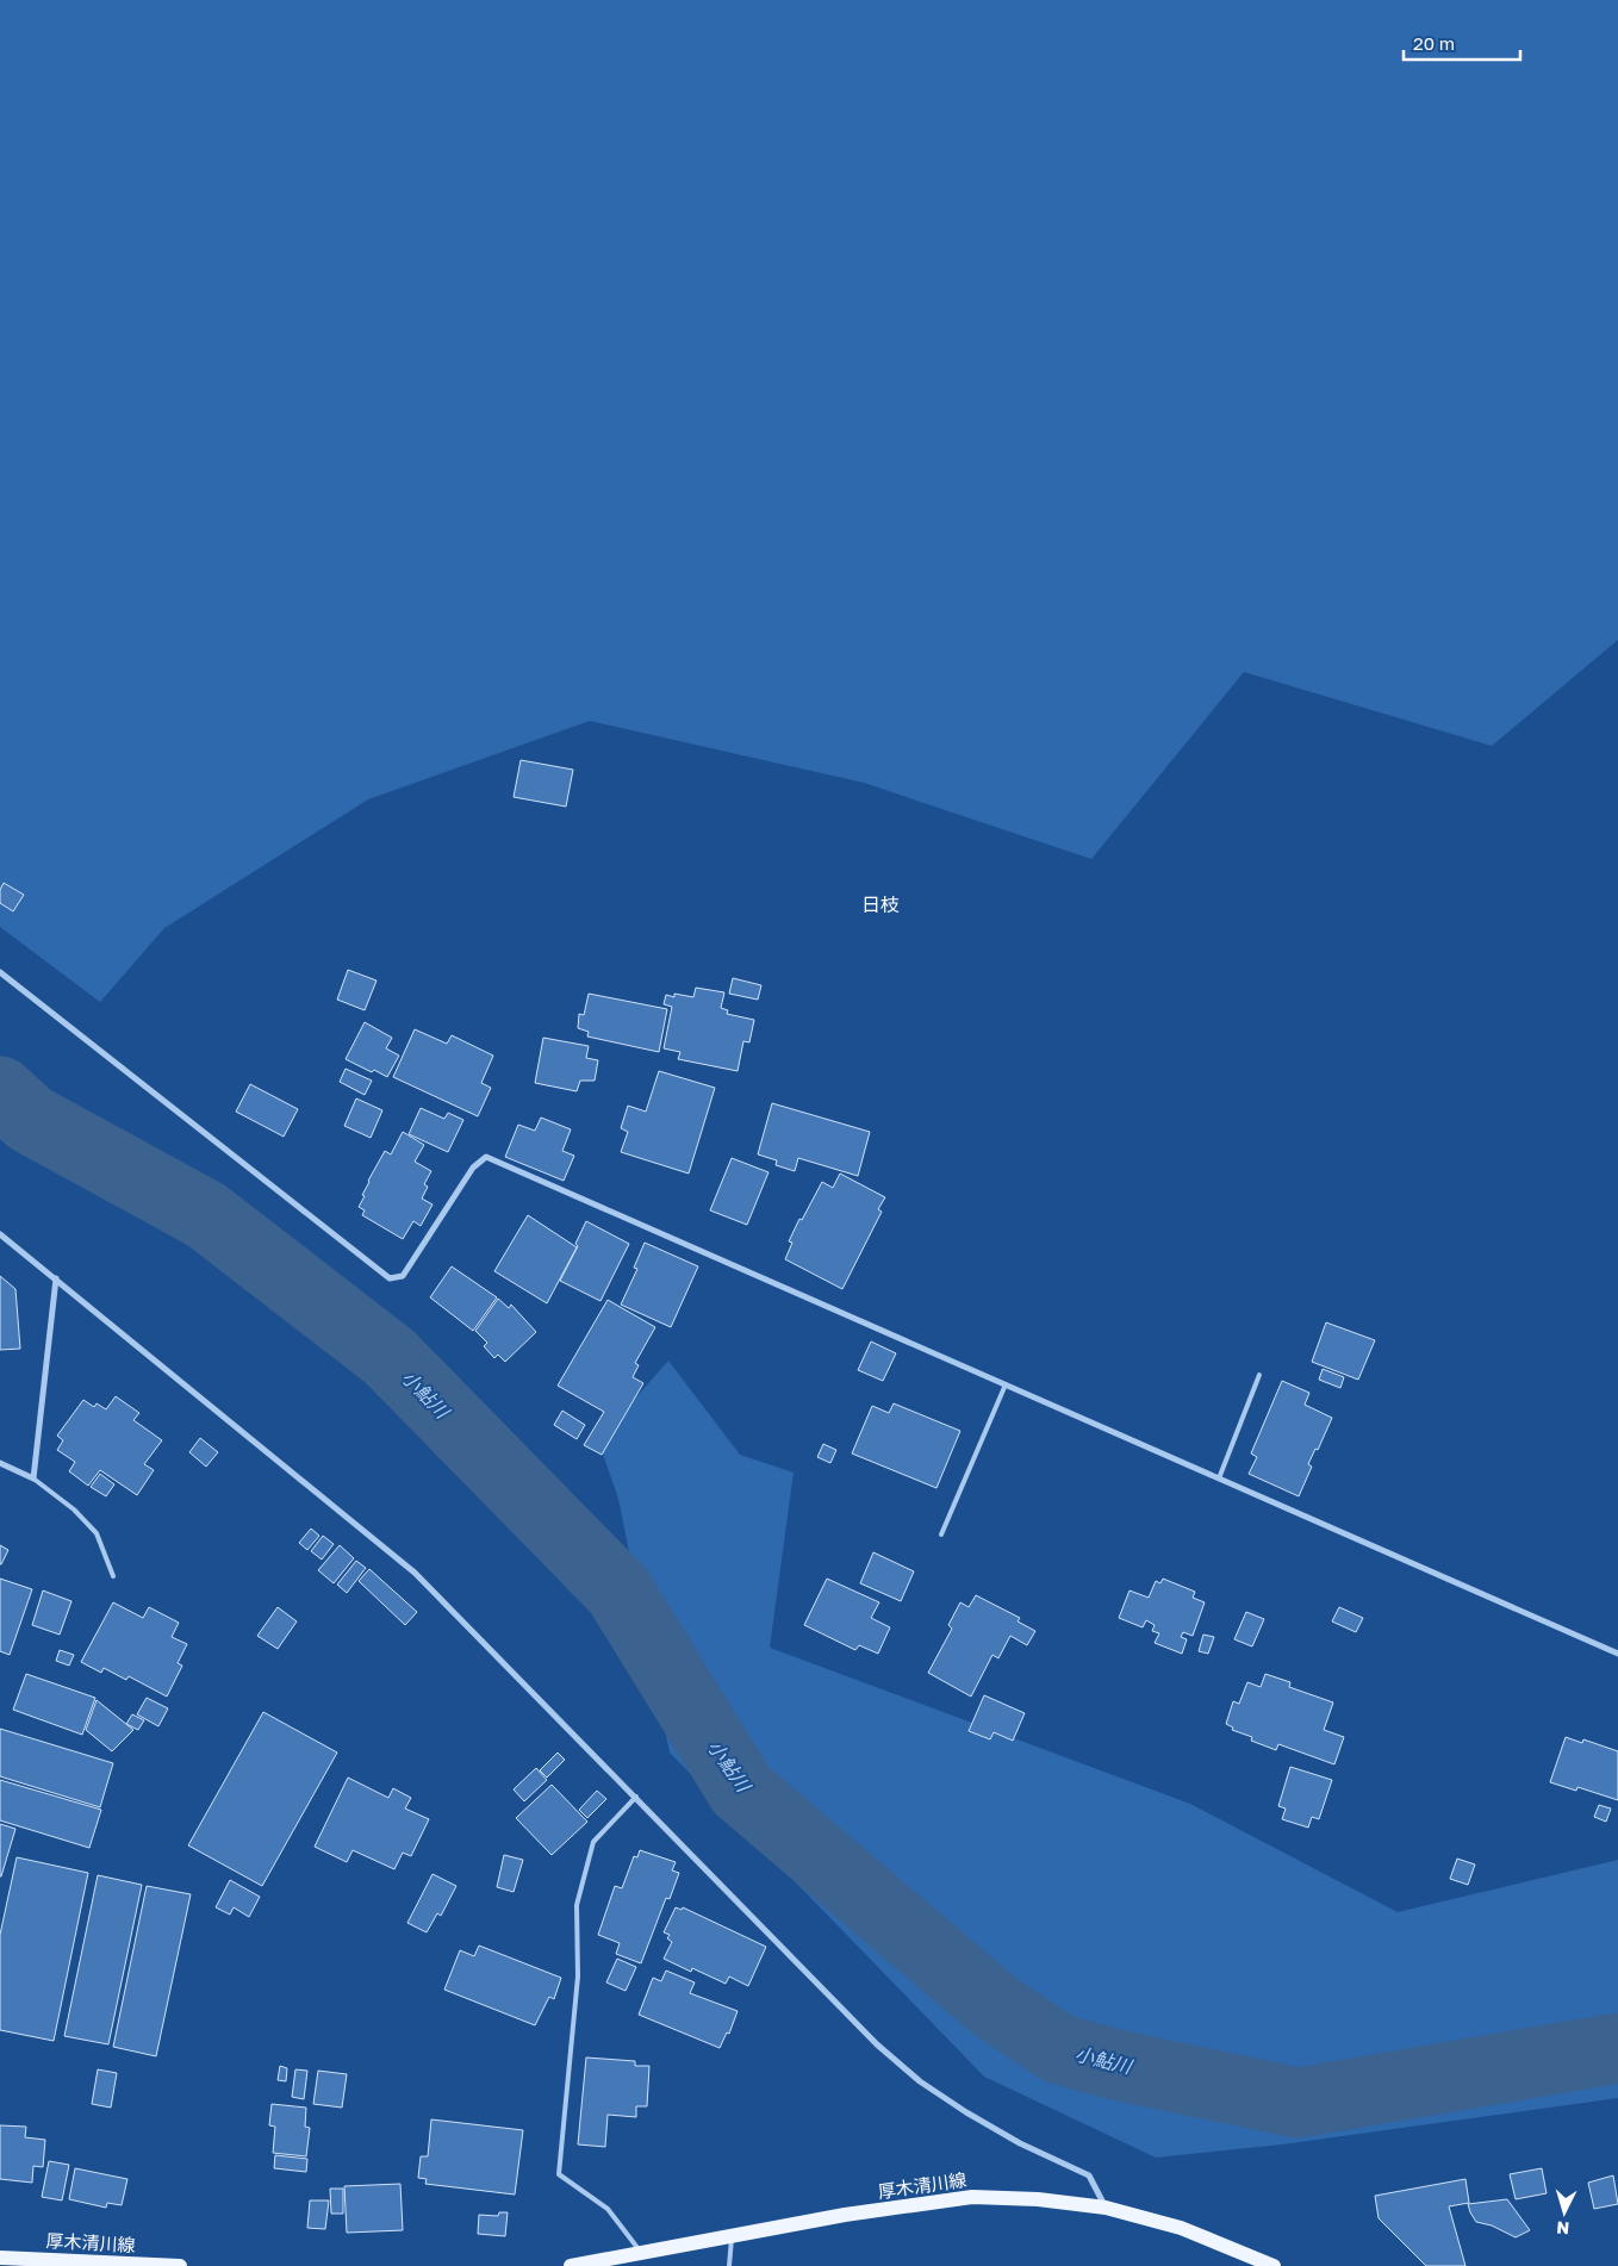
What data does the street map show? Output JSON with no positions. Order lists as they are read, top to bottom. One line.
{"streets":{"main road":["厚木清川線"]},"districts":["日枝"],"water":["小鮎川"],"scale_bar":"20 m","north":"bottom"}
